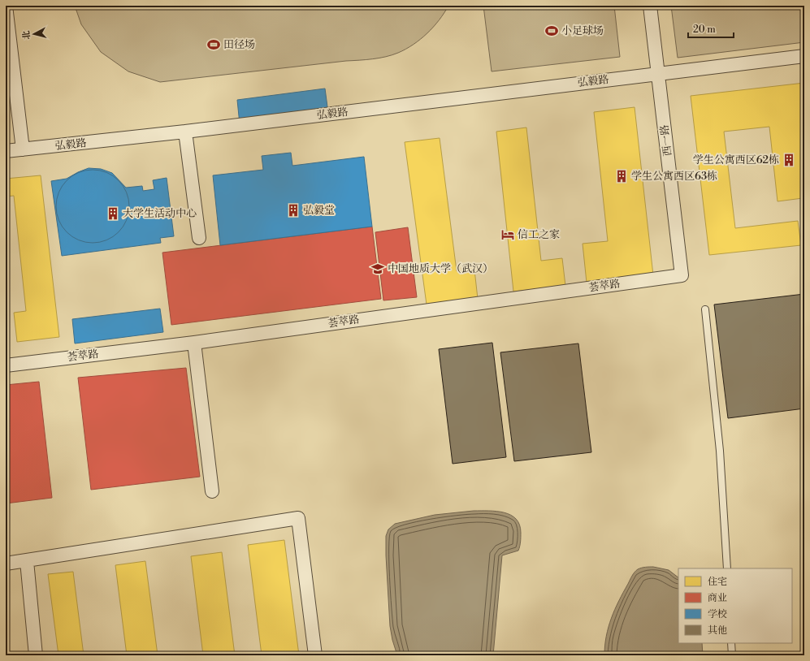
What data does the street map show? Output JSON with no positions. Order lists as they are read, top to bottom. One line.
{"streets":{"street":["弘毅路","西一路","荟萃路"]},"crossings":[["弘毅路","西一路"],["西一路","荟萃路"]],"places":{"sports":["小足球场","田径场"],"building":["学生公寓西区62栋","学生公寓西区63栋","弘毅堂","大学生活动中心"],"hotel":["信工之家"],"school or university":["中国地质大学（武汉）"]},"legend":["住宅","商业","学校","其他"],"scale_bar":"20 m","north":"left"}
